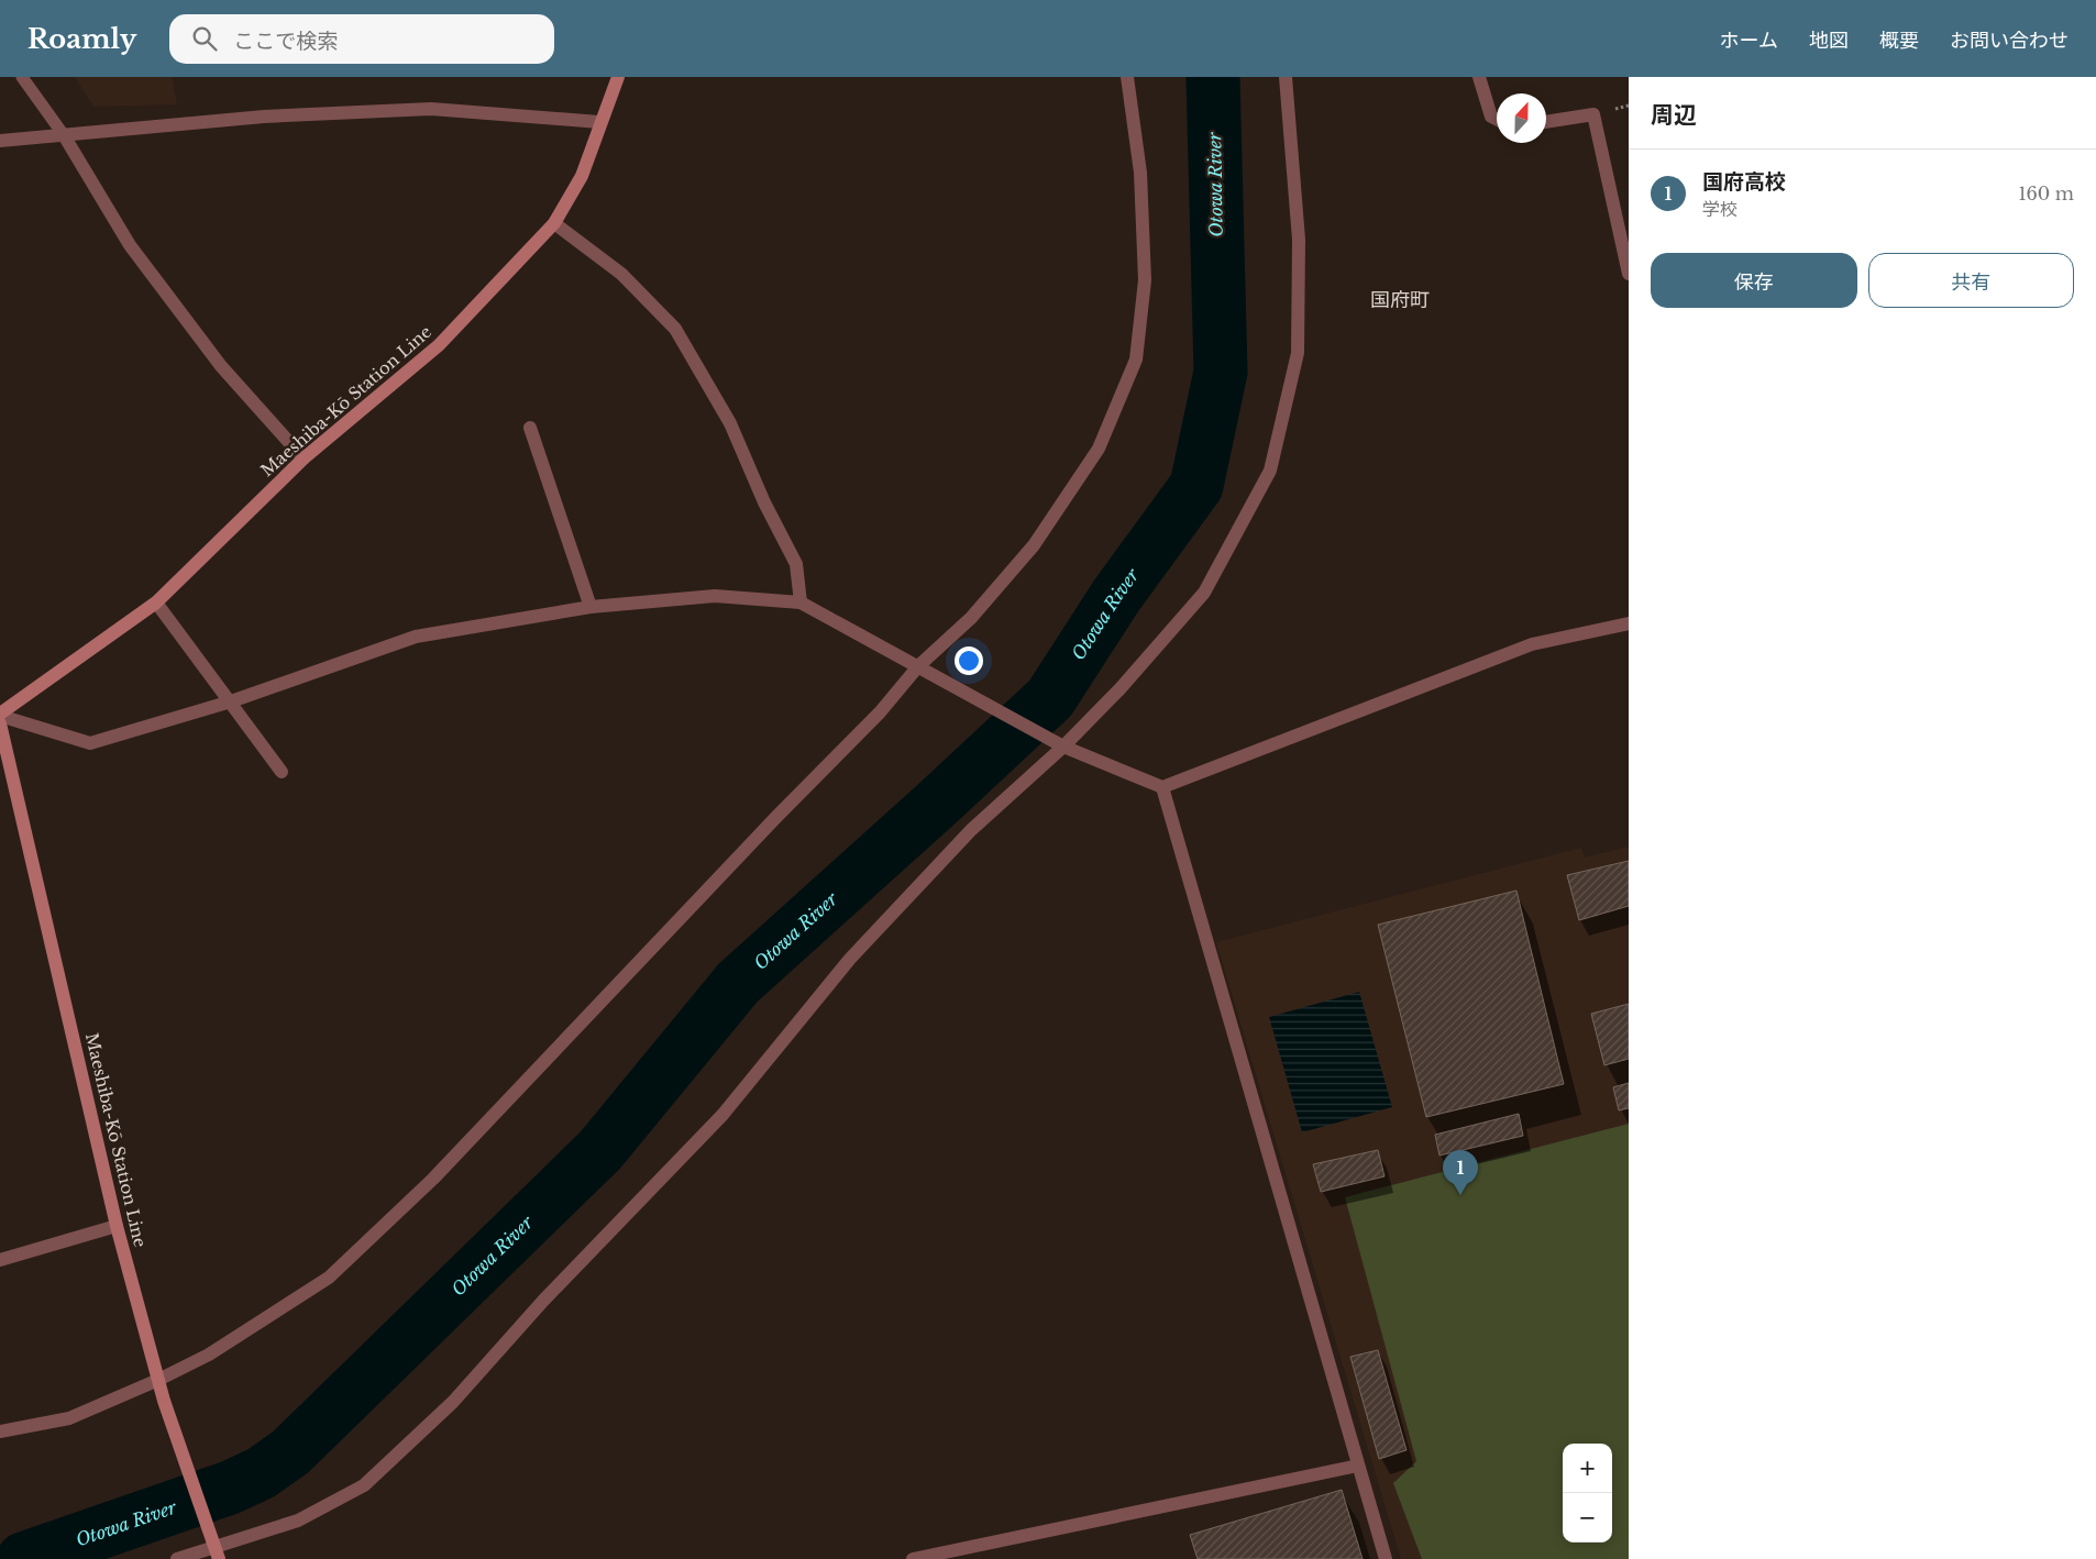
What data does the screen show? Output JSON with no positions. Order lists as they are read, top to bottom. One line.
{"streets":{"main road":["Maeshiba-Kō Station Line"]},"districts":["国府町"],"water":["Otowa River"],"north":"top","page":{"header":"Roamly","search":"ここで検索","nav":["ホーム","地図","概要","お問い合わせ"],"heading":"周辺","list":[{"mark":"1","name":"国府高校","note":"学校","value":"160 m"}],"buttons":["保存","共有"],"pins":"1","map_buttons":["+","−"]}}
